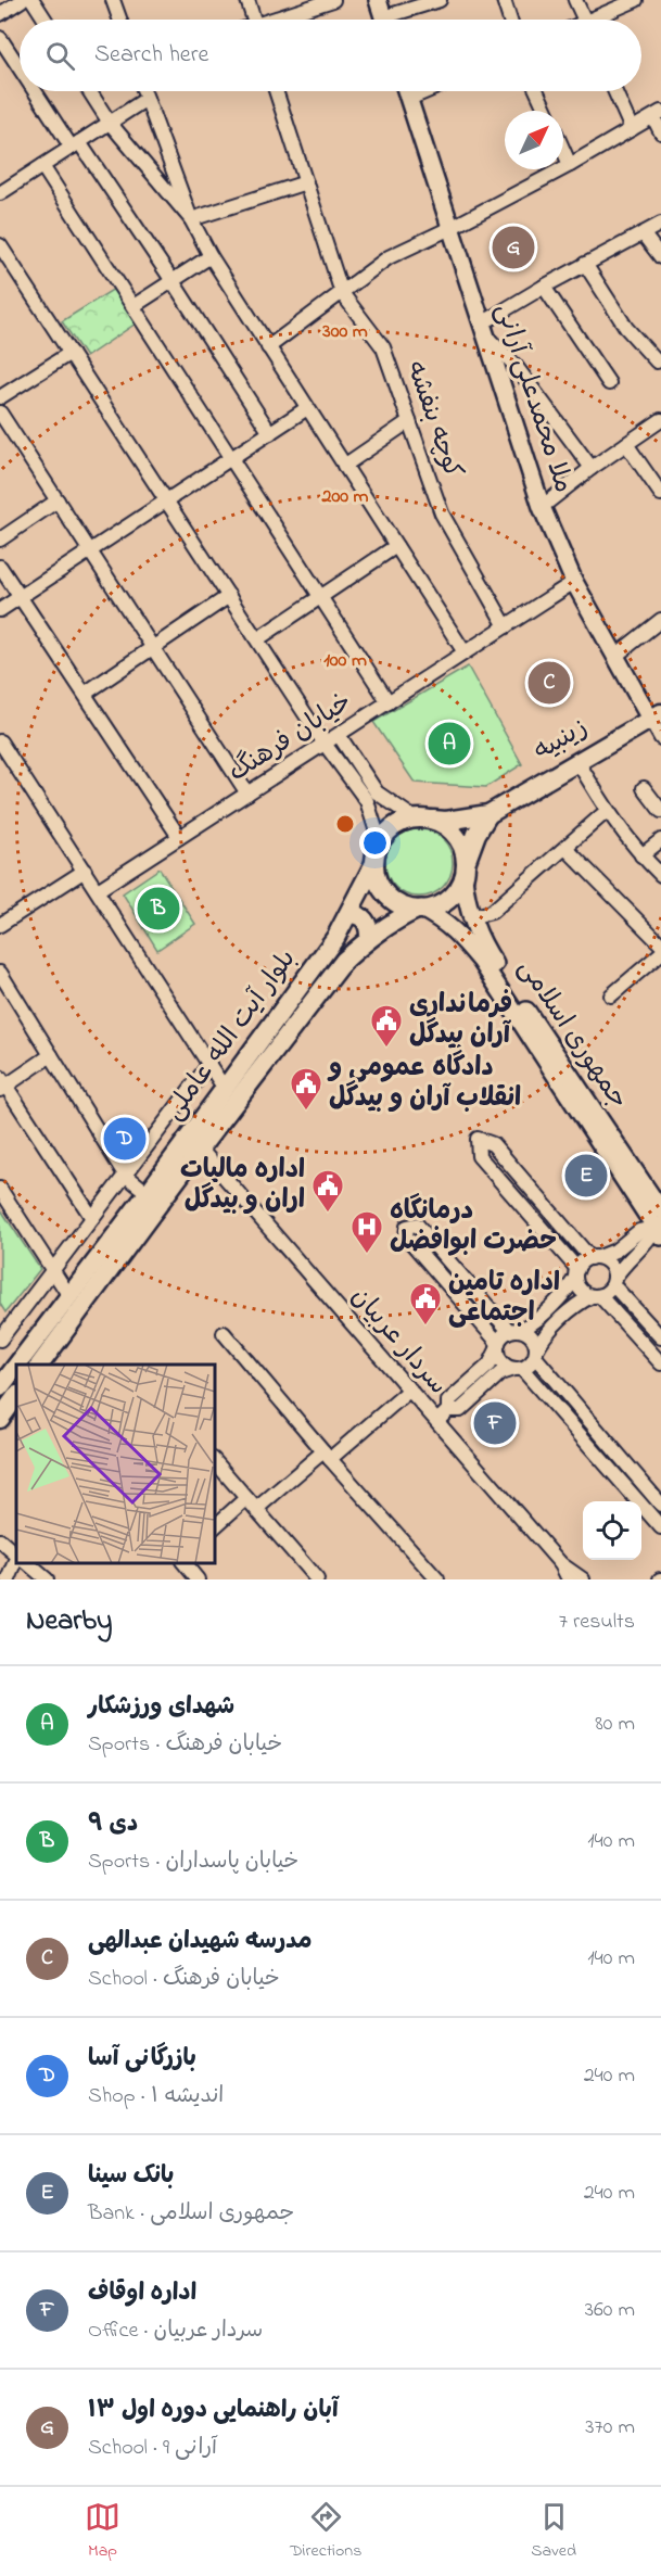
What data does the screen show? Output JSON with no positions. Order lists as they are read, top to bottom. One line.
{"streets":{"main road":["زینبیه","بلوار آیت‌ الله عاملی"],"street":["ملا محمدعلی آرانی","کوچه بنفشه","خیابان فرهنگ","جمهوری اسلامی","سردار عربیان"]},"crossings":[["ملا محمدعلی آرانی","خیابان فرهنگ"],["ملا محمدعلی آرانی","زینبیه"],["کوچه بنفشه","خیابان فرهنگ"],["زینبیه","جمهوری اسلامی"],["زینبیه","بلوار آیت‌ الله عاملی"],["جمهوری اسلامی","بلوار آیت‌ الله عاملی"],["بلوار آیت‌ الله عاملی","سردار عربیان"]],"places":{"public building":["فرمانداری آران بیدگل","دادگاه عمومی و انقلاب آران و بیدگل","اداره مالیات اران و بیدگل","اداره تامین اجتماعی"],"hospital":["درمانگاه حضرت ابوافضل"]},"north":"top right","page":{"search":"Search here","pins":["G","C","A","B","D","E","F"],"heading":["Nearby","7 results"],"list":[{"mark":"A","name":"شهدای ورزشکار","note":"Sports · خیابان فرهنگ","value":"80 m"},{"mark":"B","name":"۹ دی","note":"Sports · خیابان پاسداران","value":"140 m"},{"mark":"C","name":"مدرسه شهیدان عبدالهی","note":"School · خیابان فرهنگ","value":"140 m"},{"mark":"D","name":"بازرگانی آسا","note":"Shop · اندیشه ۱","value":"240 m"},{"mark":"E","name":"بانک سینا","note":"Bank · جمهوری اسلامی","value":"240 m"},{"mark":"F","name":"اداره اوقاف","note":"Office · سردار عربیان","value":"360 m"},{"mark":"G","name":"۱۳ آبان راهنمایی دوره اول","note":"School · آرانی 9","value":"370 m"}],"nav":["Map","Directions","Saved"]},"rings":["300 m","200 m","100 m"]}
